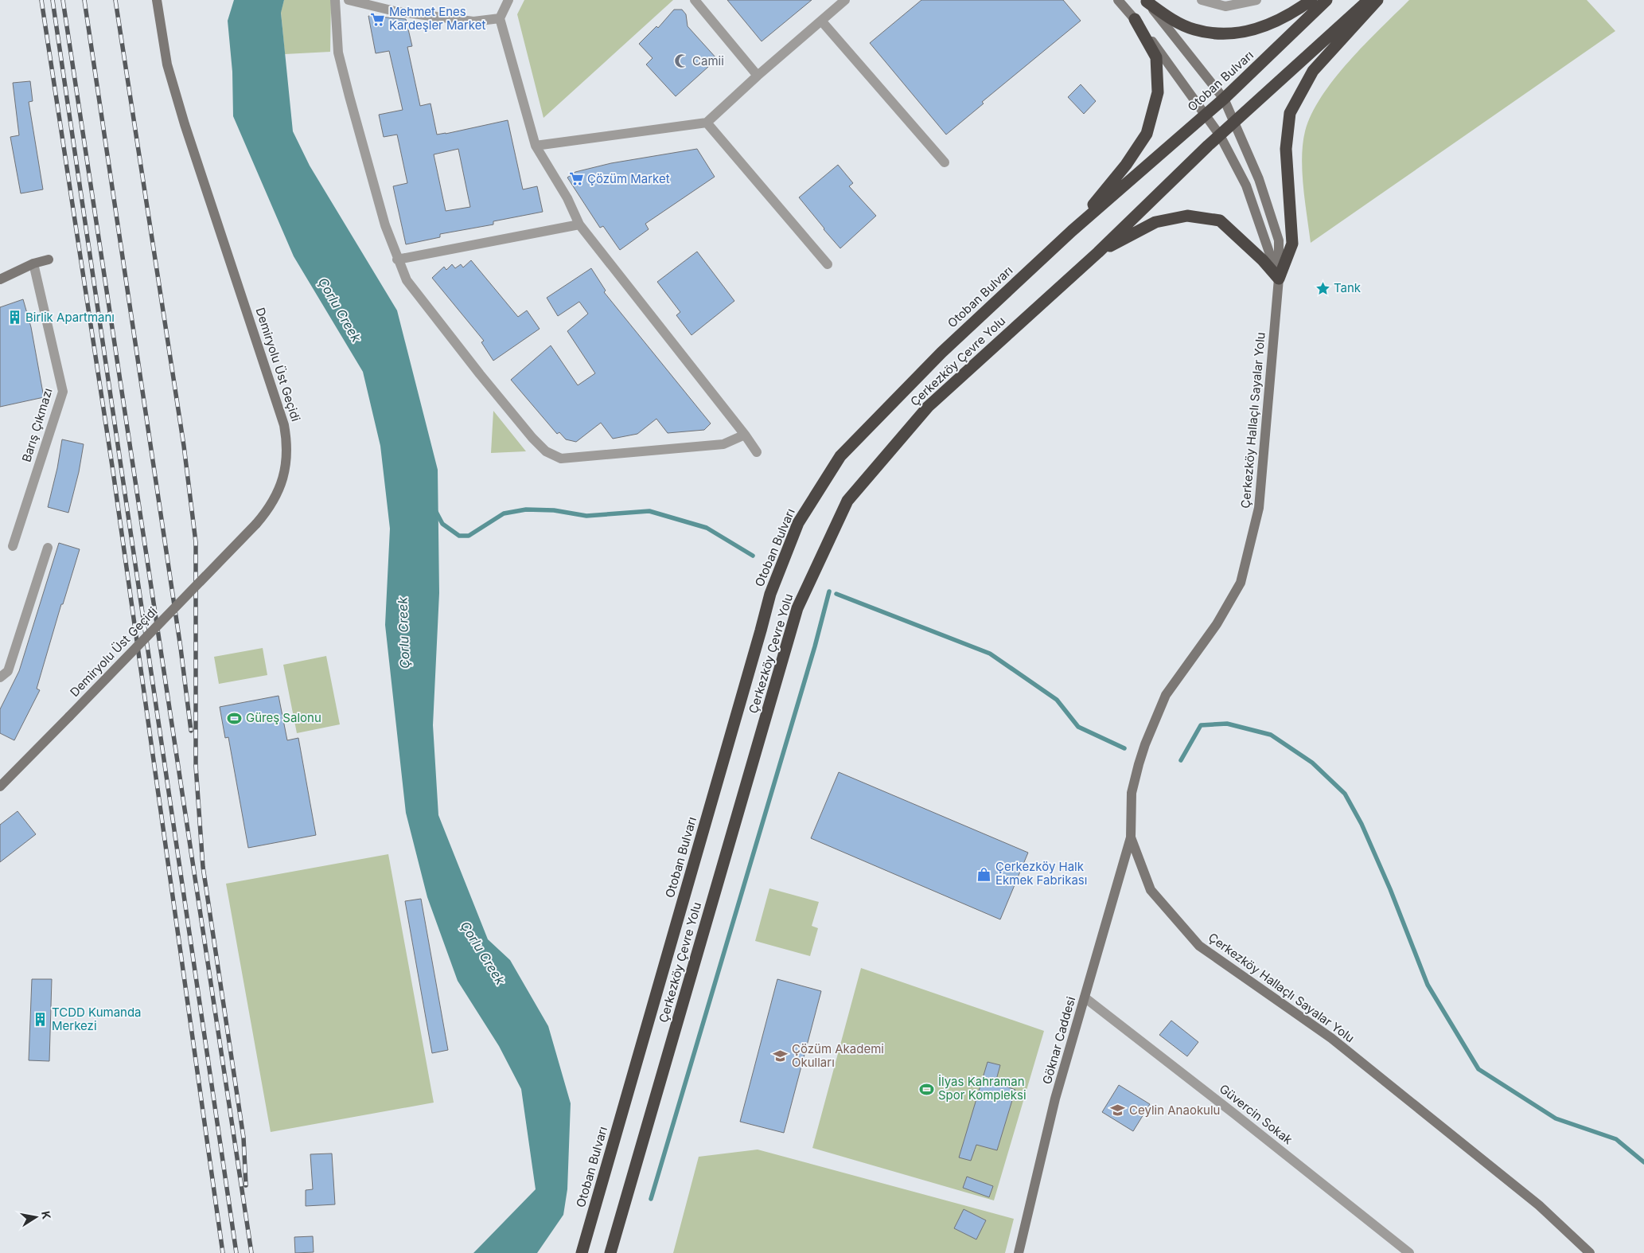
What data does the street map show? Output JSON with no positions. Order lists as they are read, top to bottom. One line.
{"streets":{"highway":["Otoban Bulvarı","Çerkezköy Çevre Yolu"],"main road":["Demiryolu Üst Geçidi","Çerkezköy Hallaçlı Sayalar Yolu","Göknar Caddesi"],"street":["Barış Çıkmazı","Güvercin Sokak"]},"crossings":[["Otoban Bulvarı","Çerkezköy Hallaçlı Sayalar Yolu"],["Çerkezköy Hallaçlı Sayalar Yolu","Göknar Caddesi"],["Göknar Caddesi","Güvercin Sokak"]],"water":["Çorlu Creek"],"places":{"supermarket":["Mehmet Enes Kardeşler Market","Çözüm Market"],"mosque":["Camii"],"place":["Tank"],"building":["Birlik Apartmanı","TCDD Kumanda Merkezi"],"sports":["Güreş Salonu","İlyas Kahraman Spor Kompleksi"],"shop":["Çerkezköy Halk Ekmek Fabrikası"],"school or university":["Çözüm Akademi Okulları","Ceylin Anaokulu"]},"north":"right"}
